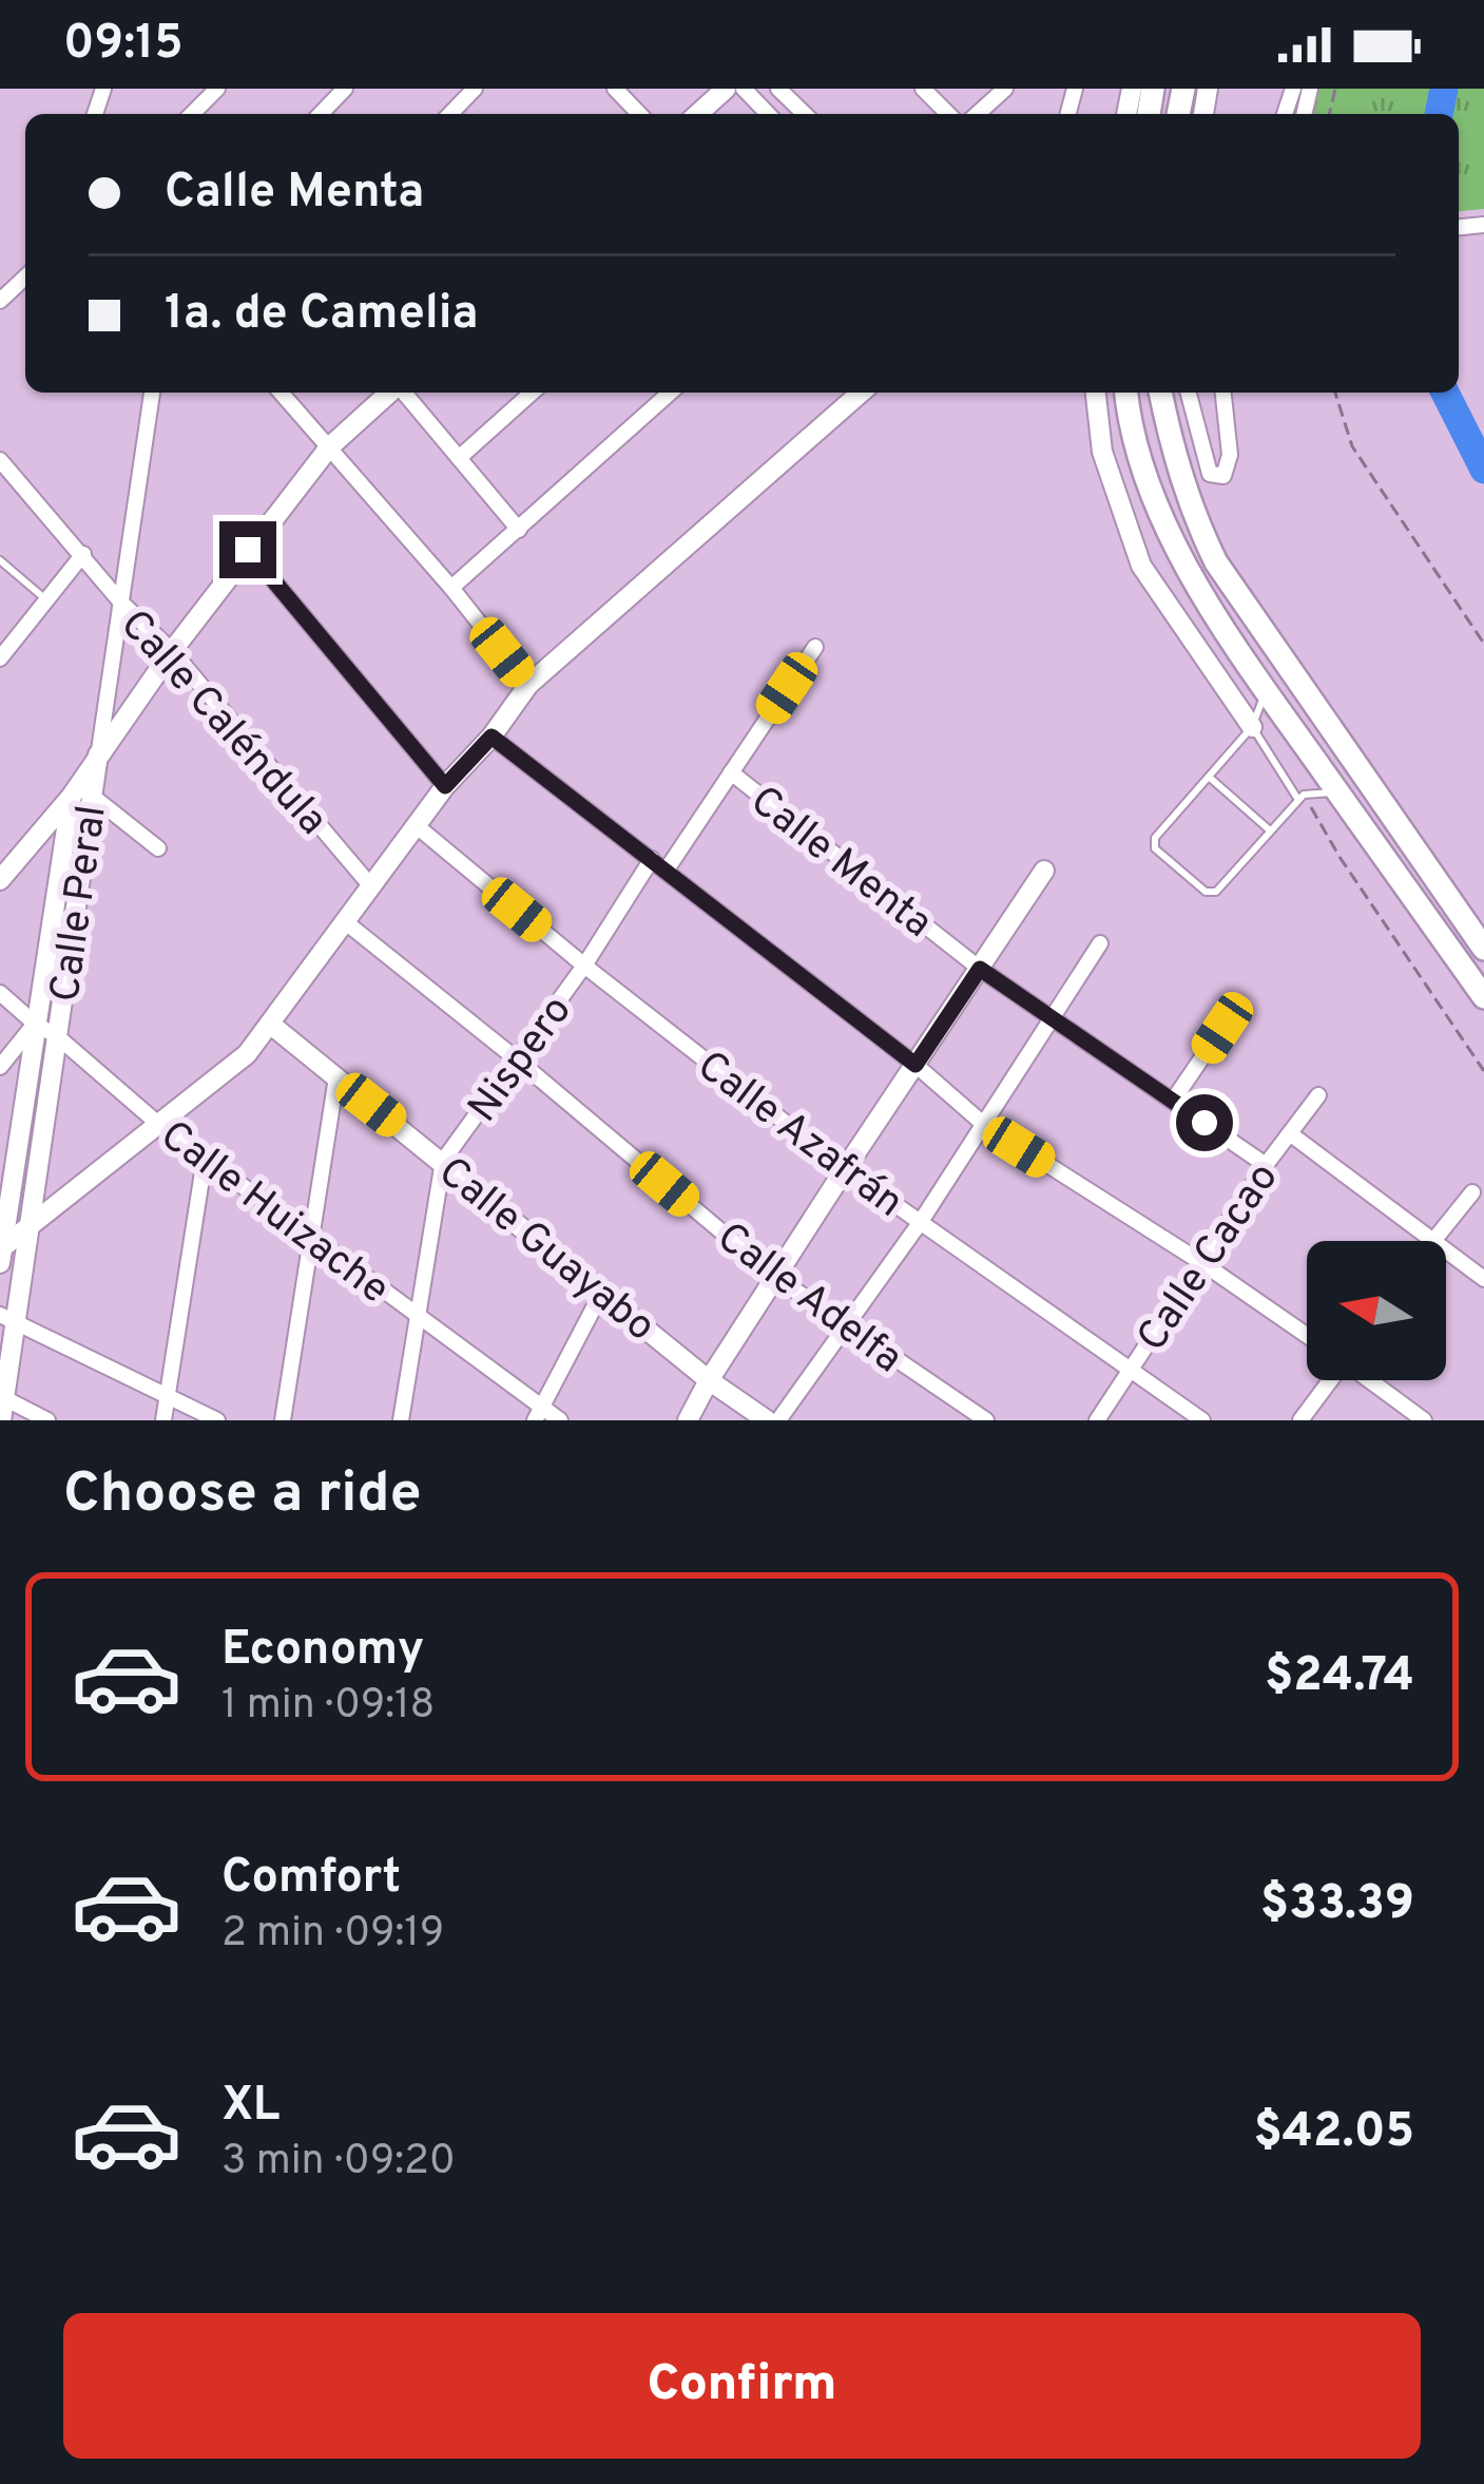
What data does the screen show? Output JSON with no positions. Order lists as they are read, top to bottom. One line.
{"streets":{"main road":["Calle Peral","Calle Guayabo"],"street":["Calle Caléndula","Calle Menta","Nispero","Calle Azafrán","Calle Huizache","Calle Cacao","Calle Adelfa"]},"crossings":[["Calle Caléndula","Calle Peral"],["Calle Menta","Calle Cacao"],["Calle Peral","Calle Huizache"],["Nispero","Calle Azafrán"],["Nispero","Calle Huizache"],["Nispero","Calle Guayabo"],["Nispero","Calle Adelfa"],["Calle Azafrán","Calle Cacao"]],"north":"left","page":{"status":"09:15","banner":["Calle Menta","1a. de Camelia"],"heading":"Choose a ride","list":[{"name":"Economy","note":"1 min · 09:18","value":"$24.74"},{"name":"Comfort","note":"2 min · 09:19","value":"$33.39"},{"name":"XL","note":"3 min · 09:20","value":"$42.05"}],"buttons":"Confirm"}}
